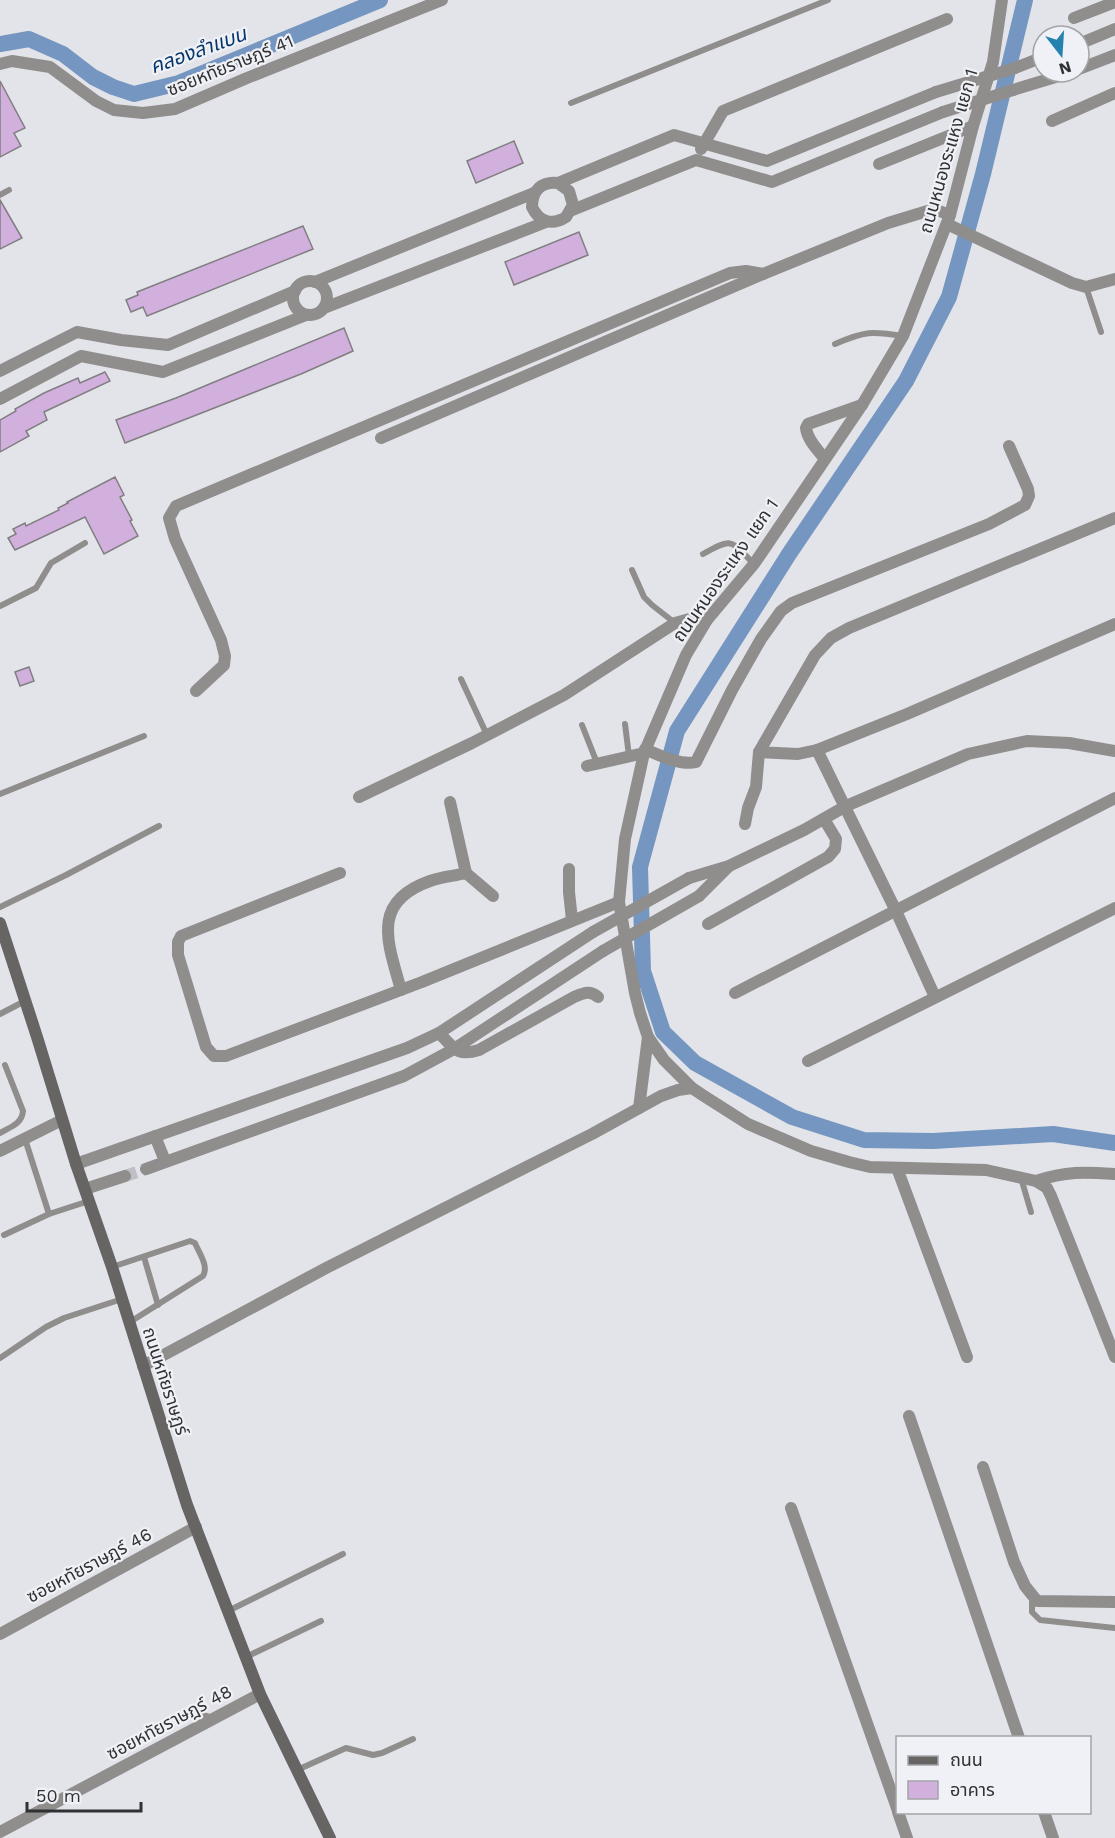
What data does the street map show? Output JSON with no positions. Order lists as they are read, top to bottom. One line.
{"streets":{"main road":["ถนนหทัยราษฎร์"],"street":["ซอยหทัยราษฎร์ 41","ถนนหนองระแหง แยก 1","ซอยหทัยราษฎร์ 46","ซอยหทัยราษฎร์ 48"]},"crossings":[["ถนนหทัยราษฎร์","ซอยหทัยราษฎร์ 46"],["ถนนหทัยราษฎร์","ซอยหทัยราษฎร์ 48"]],"water":["คลองลำแบน"],"legend":["ถนน","อาคาร"],"scale_bar":"50 m","north":"bottom"}
